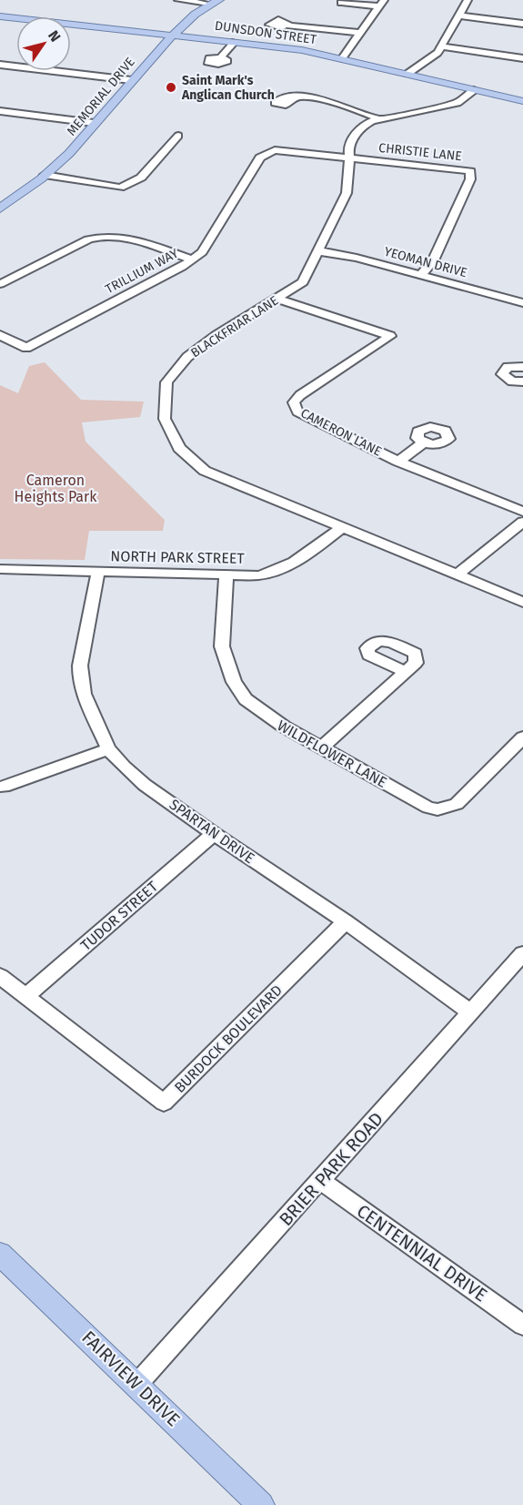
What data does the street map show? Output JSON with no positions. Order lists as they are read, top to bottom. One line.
{"streets":{"main road":["DUNSDON STREET","MEMORIAL DRIVE","FAIRVIEW DRIVE"],"street":["CHRISTIE LANE","YEOMAN DRIVE","TRILLIUM WAY","BLACKFRIAR LANE","CAMERON LANE","NORTH PARK STREET","WILDFLOWER LANE","SPARTAN DRIVE","TUDOR STREET","BURDOCK BOULEVARD","BRIER PARK ROAD","CENTENNIAL DRIVE"]},"crossings":[["DUNSDON STREET","MEMORIAL DRIVE"],["DUNSDON STREET","BLACKFRIAR LANE"],["CHRISTIE LANE","YEOMAN DRIVE"],["CHRISTIE LANE","TRILLIUM WAY"],["CHRISTIE LANE","BLACKFRIAR LANE"],["YEOMAN DRIVE","BLACKFRIAR LANE"],["TRILLIUM WAY","BLACKFRIAR LANE"],["BLACKFRIAR LANE","CAMERON LANE"],["BLACKFRIAR LANE","NORTH PARK STREET"],["NORTH PARK STREET","WILDFLOWER LANE"],["NORTH PARK STREET","SPARTAN DRIVE"],["SPARTAN DRIVE","TUDOR STREET"],["SPARTAN DRIVE","BURDOCK BOULEVARD"],["SPARTAN DRIVE","BRIER PARK ROAD"],["TUDOR STREET","BURDOCK BOULEVARD"],["BRIER PARK ROAD","CENTENNIAL DRIVE"],["BRIER PARK ROAD","FAIRVIEW DRIVE"]],"parks":["Cameron Heights Park"],"places":["Saint Mark's Anglican Church"],"north":"top right"}
